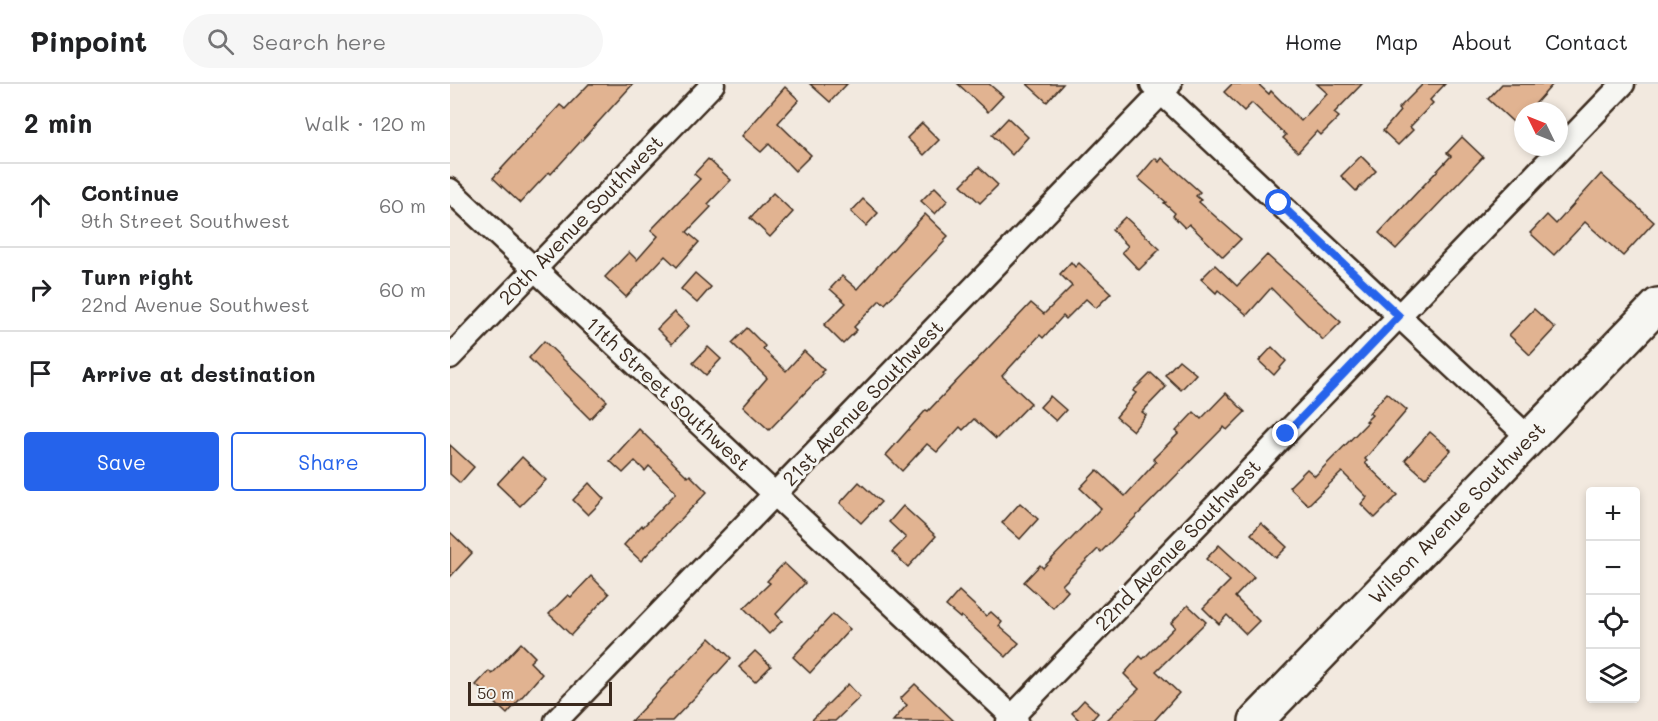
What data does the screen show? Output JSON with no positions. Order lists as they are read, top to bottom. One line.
{"streets":{"main road":["Wilson Avenue Southwest"],"street":["20th Avenue Southwest","11th Street Southwest","21st Avenue Southwest","22nd Avenue Southwest"]},"crossings":[["20th Avenue Southwest","11th Street Southwest"],["11th Street Southwest","21st Avenue Southwest"],["11th Street Southwest","22nd Avenue Southwest"]],"scale_bar":"50 m","north":"top left","page":{"header":"Pinpoint","search":"Search here","nav":["Home","Map","About","Contact"],"heading":["2 min","Walk · 120 m"],"list":[["Continue","9th Street Southwest","60 m"],["Turn right","22nd Avenue Southwest","60 m"],"Arrive at destination"],"buttons":["Save","Share"],"map_buttons":["+","−"],"scale":"50 m"}}
